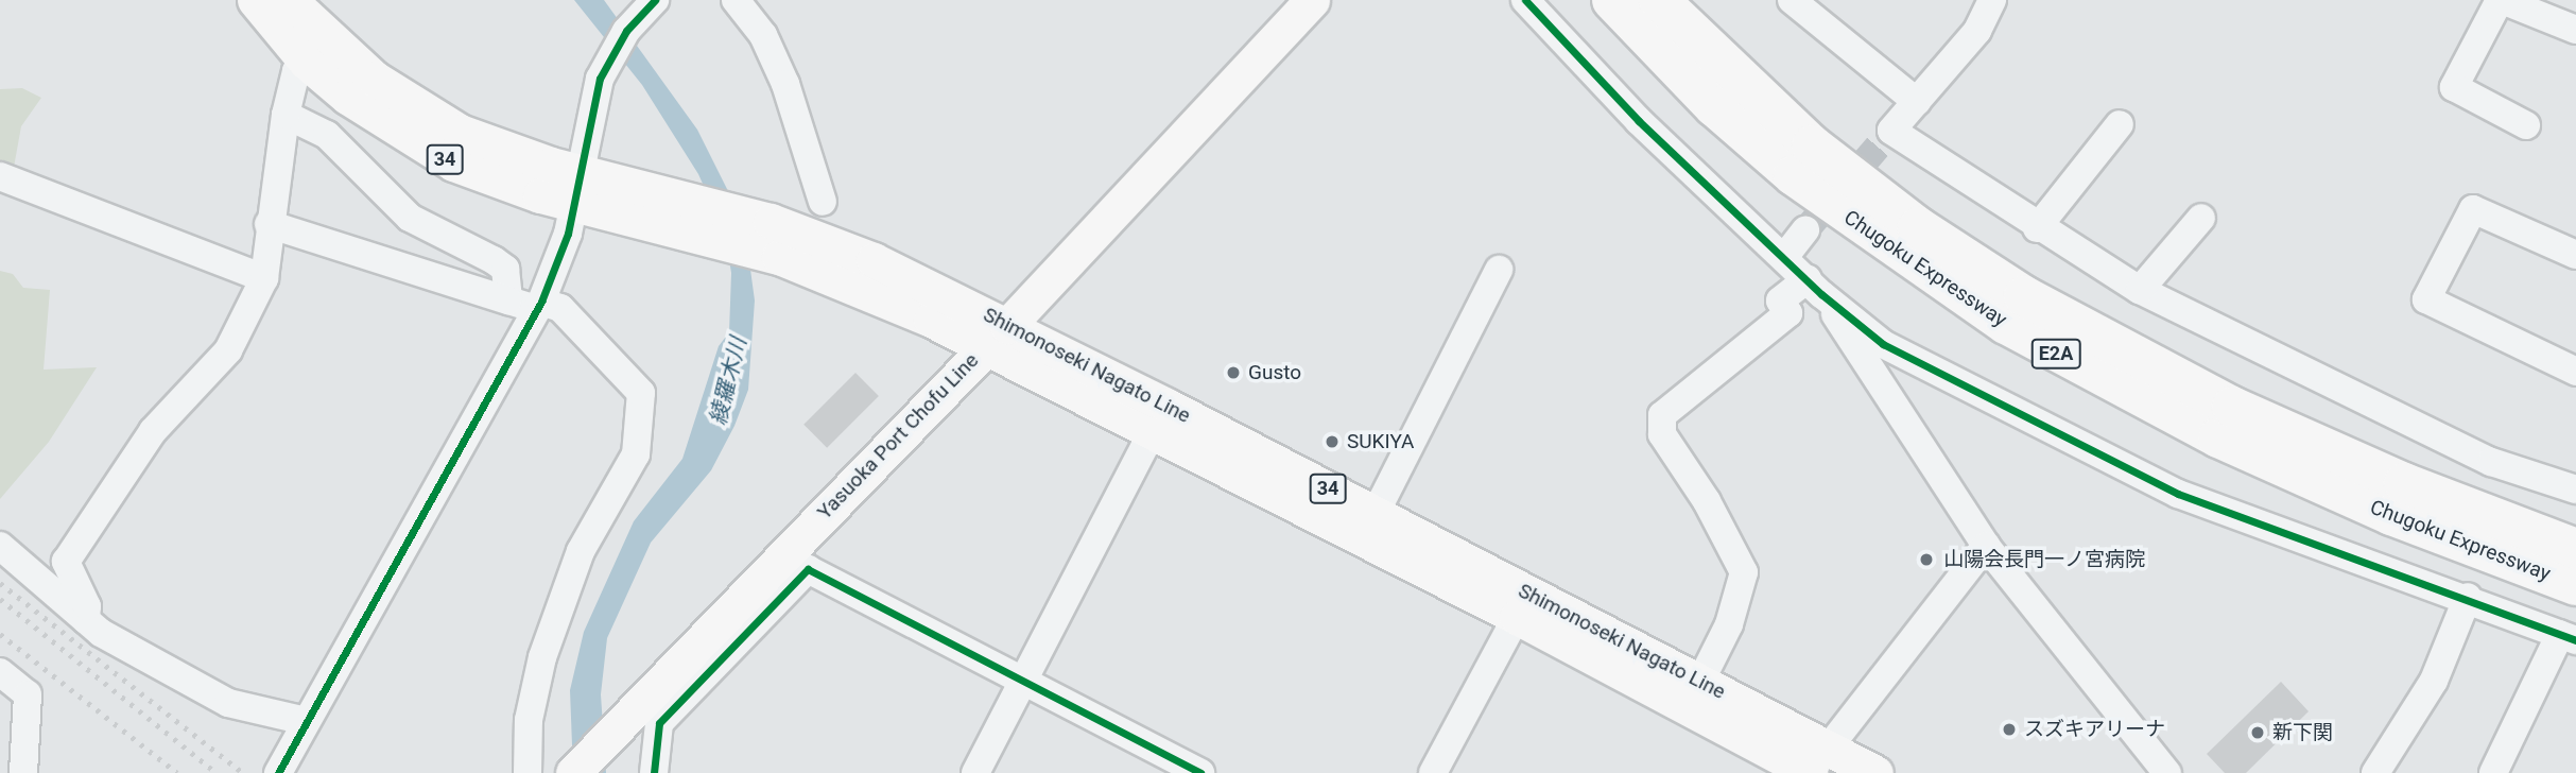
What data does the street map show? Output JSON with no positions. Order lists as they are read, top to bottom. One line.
{"streets":{"highway":["Chugoku Expressway","E2A"],"main road":["34","Shimonoseki Nagato Line","Yasuoka Port Chofu Line"]},"crossings":[["Shimonoseki Nagato Line","Yasuoka Port Chofu Line"]],"water":["綾羅木川"],"places":["Gusto","SUKIYA","山陽会長門一ノ宮病院","スズキアリーナ","新下関"]}
